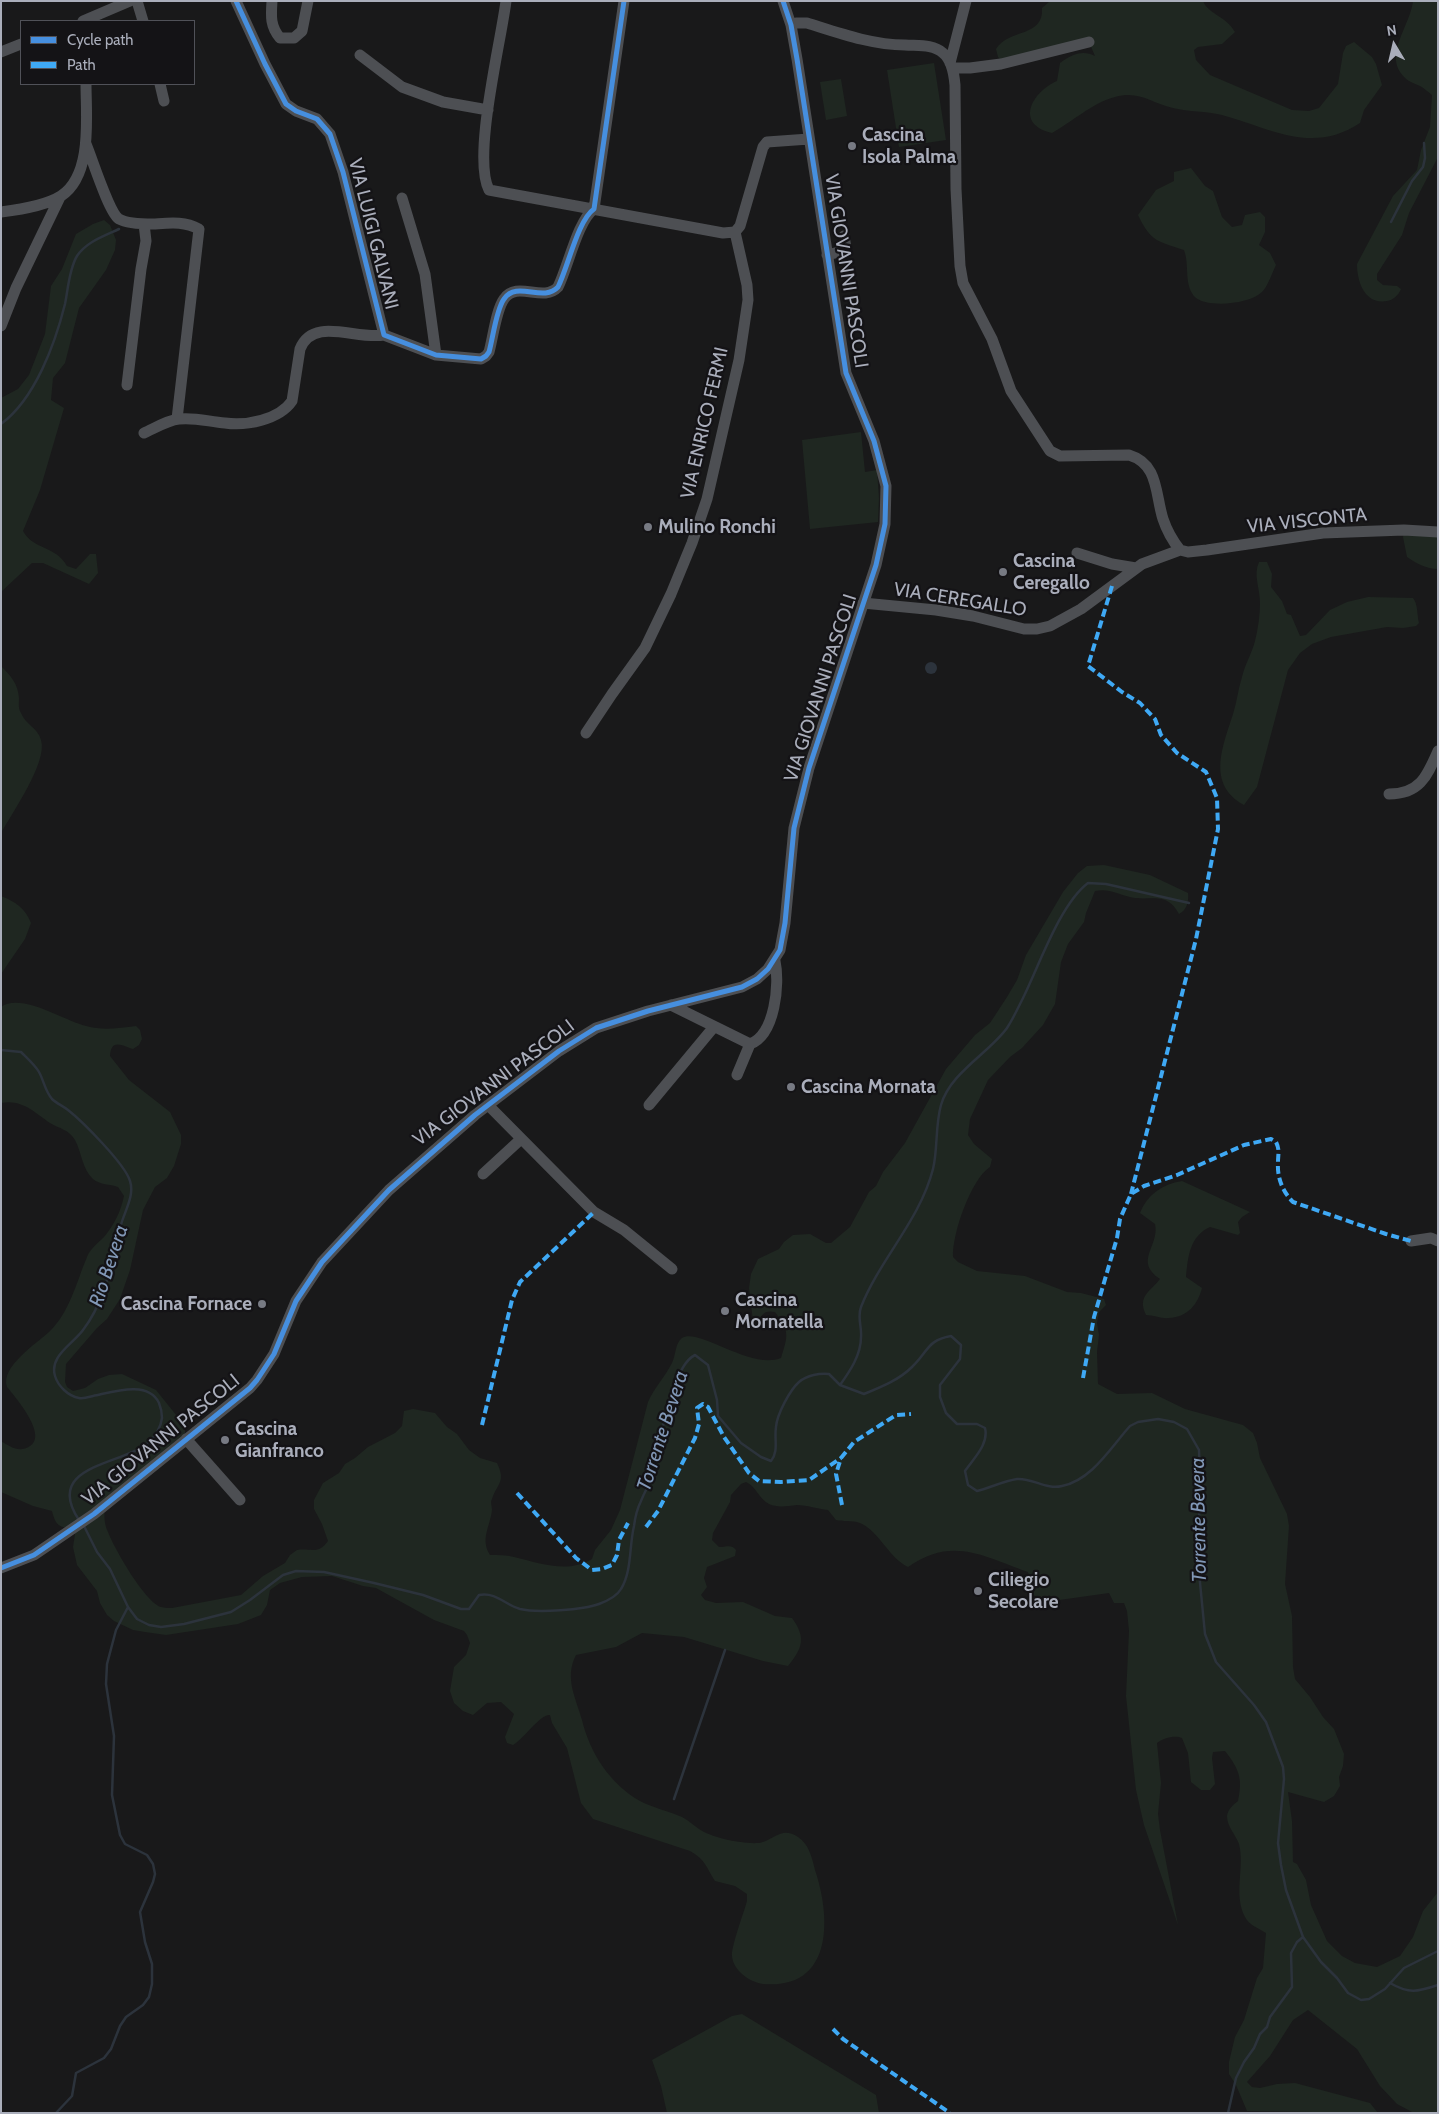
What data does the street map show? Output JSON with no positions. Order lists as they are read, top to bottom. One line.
{"streets":{"street":["VIA LUIGI GALVANI","VIA GIOVANNI PASCOLI","VIA ENRICO FERMI","VIA VISCONTA","VIA CEREGALLO"]},"crossings":[["VIA GIOVANNI PASCOLI","VIA CEREGALLO"],["VIA VISCONTA","VIA CEREGALLO"]],"water":["Rio Bevera","Torrente Bevera"],"places":["Cascina Isola Palma","Mulino Ronchi","Cascina Ceregallo","Cascina Mornata","Cascina Fornace","Cascina Mornatella","Cascina Gianfranco","Ciliegio Secolare"],"legend":["Cycle path","Path"],"north":"top"}
